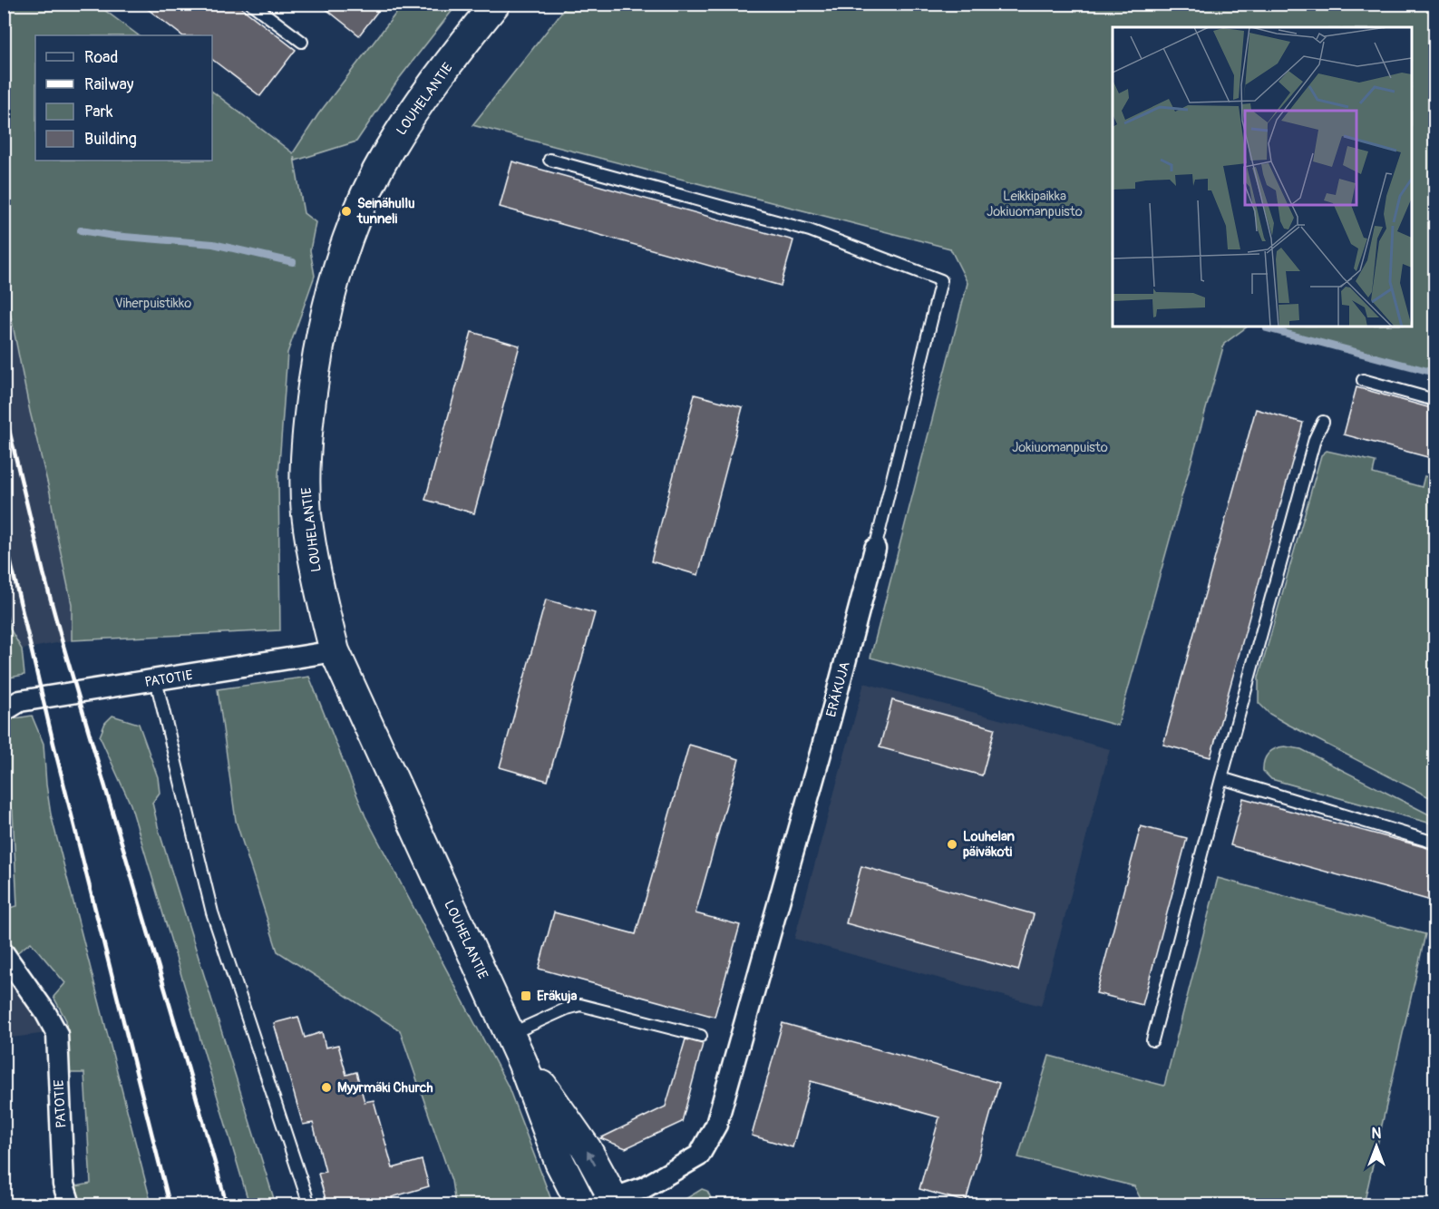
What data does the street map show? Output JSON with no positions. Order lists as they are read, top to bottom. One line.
{"streets":{"main road":["LOUHELANTIE"],"street":["PATOTIE","ERÄKUJA"]},"crossings":[["LOUHELANTIE","PATOTIE"],["LOUHELANTIE","ERÄKUJA"]],"parks":["Leikkipaikka Jokiuomanpuisto","Viherpuistikko","Jokiuomanpuisto"],"places":{"other":["Seinähullu tunneli","Louhelan päiväkoti","Myyrmäki Church"],"transit":["Eräkuja"]},"legend":["Road","Railway","Park","Building"],"north":"top"}
